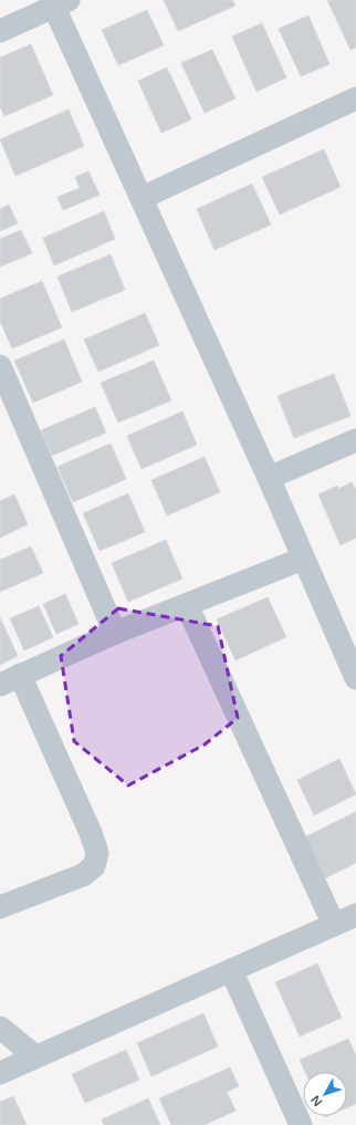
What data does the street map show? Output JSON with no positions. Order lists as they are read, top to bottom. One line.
{"north":"bottom left"}
